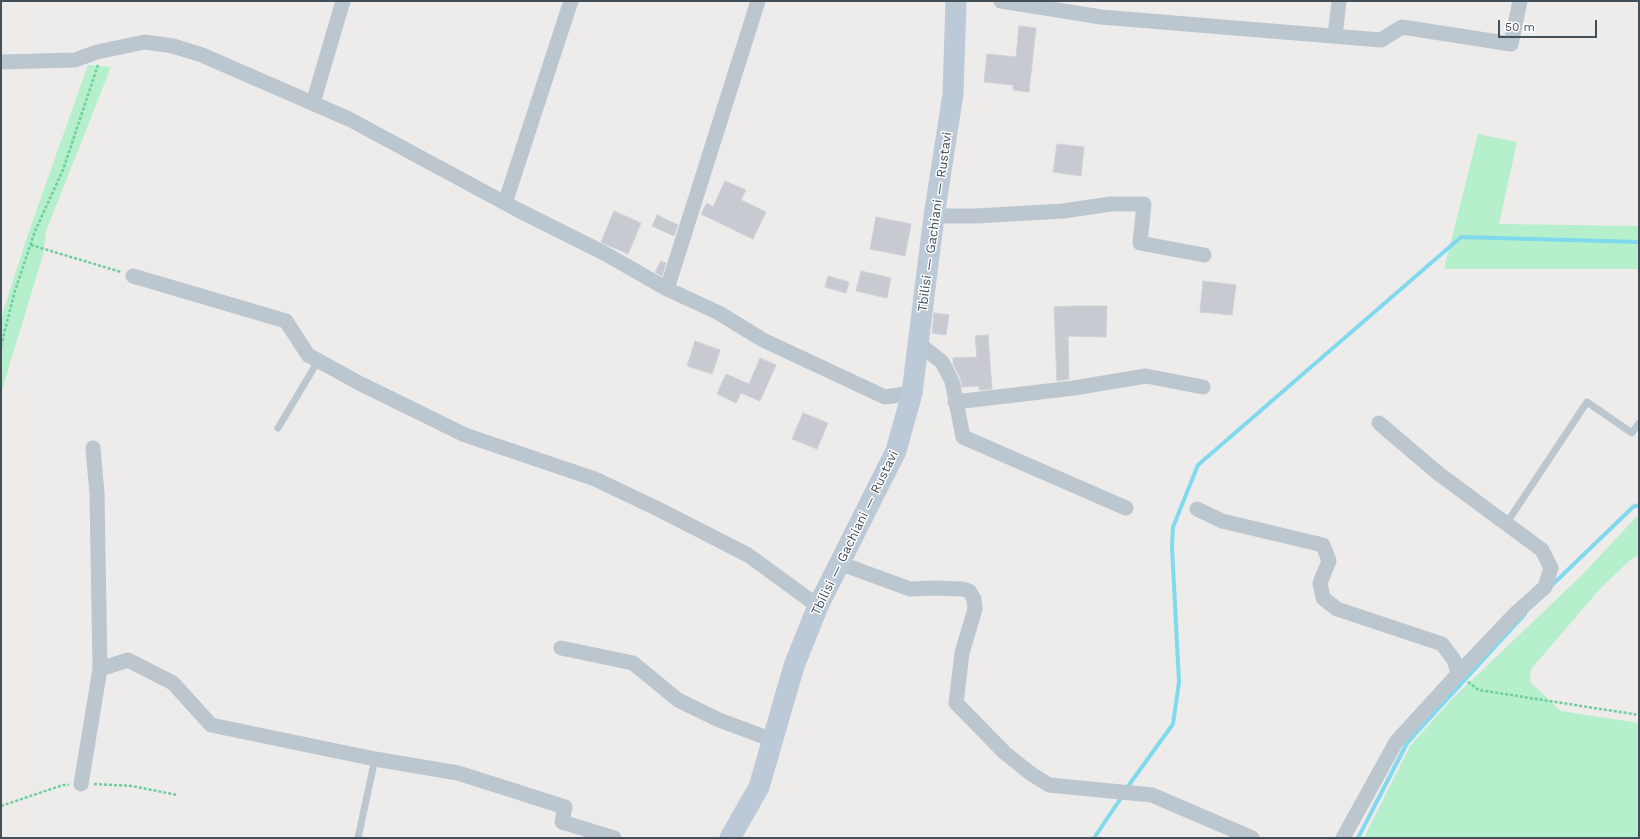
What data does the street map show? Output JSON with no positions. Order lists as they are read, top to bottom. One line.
{"streets":{"main road":["Tbilisi — Gachiani — Rustavi"]},"scale_bar":"50 m"}
